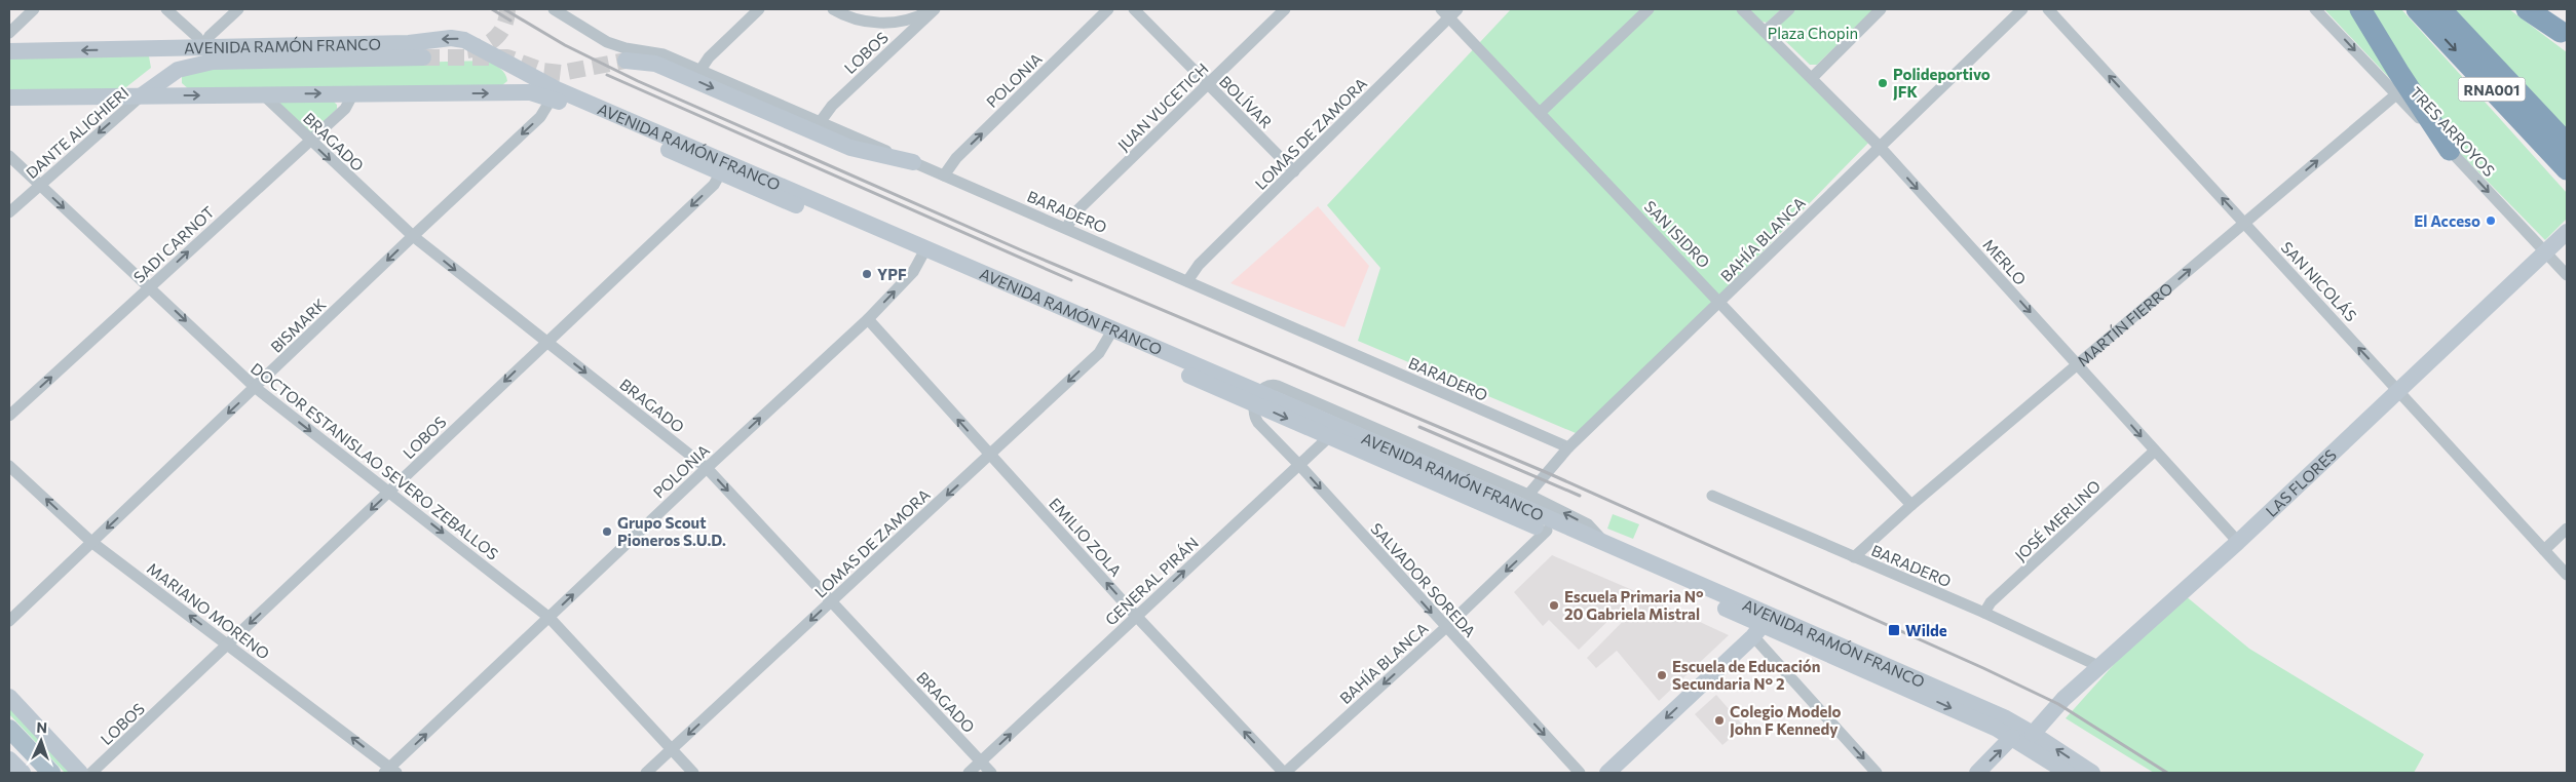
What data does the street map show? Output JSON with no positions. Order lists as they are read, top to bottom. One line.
{"streets":{"highway":["RNA001"],"main road":["AVENIDA RAMÓN FRANCO","LAS FLORES"],"street":["LOBOS","POLONIA","BOLÍVAR","JUAN VUCETICH","TRES ARROYOS","DANTE ALIGHIERI","LOMAS DE ZAMORA","BRAGADO","BARADERO","SAN ISIDRO","BAHÍA BLANCA","SADI CARNOT","MERLO","SAN NICOLÁS","BISMARK","MARTÍN FIERRO","DOCTOR ESTANISLAO SEVERO ZEBALLOS","JOSÉ MERLINO","EMILIO ZOLA","SALVADOR SOREDA","GENERAL PIRÁN","MARIANO MORENO"]},"crossings":[["AVENIDA RAMÓN FRANCO","LOBOS"],["AVENIDA RAMÓN FRANCO","POLONIA"],["AVENIDA RAMÓN FRANCO","DANTE ALIGHIERI"],["AVENIDA RAMÓN FRANCO","LOMAS DE ZAMORA"],["AVENIDA RAMÓN FRANCO","BRAGADO"],["AVENIDA RAMÓN FRANCO","BAHÍA BLANCA"],["AVENIDA RAMÓN FRANCO","SADI CARNOT"],["AVENIDA RAMÓN FRANCO","BISMARK"],["AVENIDA RAMÓN FRANCO","LAS FLORES"],["AVENIDA RAMÓN FRANCO","SALVADOR SOREDA"],["AVENIDA RAMÓN FRANCO","GENERAL PIRÁN"],["LOBOS","BRAGADO"],["LOBOS","BARADERO"],["LOBOS","DOCTOR ESTANISLAO SEVERO ZEBALLOS"],["LOBOS","MARIANO MORENO"],["POLONIA","BRAGADO"],["POLONIA","BARADERO"],["POLONIA","DOCTOR ESTANISLAO SEVERO ZEBALLOS"],["POLONIA","EMILIO ZOLA"],["POLONIA","MARIANO MORENO"],["BOLÍVAR","JUAN VUCETICH"],["BOLÍVAR","LOMAS DE ZAMORA"],["JUAN VUCETICH","BARADERO"],["TRES ARROYOS","MARTÍN FIERRO"],["TRES ARROYOS","LAS FLORES"],["DANTE ALIGHIERI","DOCTOR ESTANISLAO SEVERO ZEBALLOS"],["LOMAS DE ZAMORA","BRAGADO"],["LOMAS DE ZAMORA","BARADERO"],["LOMAS DE ZAMORA","SAN ISIDRO"],["LOMAS DE ZAMORA","DOCTOR ESTANISLAO SEVERO ZEBALLOS"],["LOMAS DE ZAMORA","EMILIO ZOLA"],["BRAGADO","SADI CARNOT"],["BRAGADO","BISMARK"],["BRAGADO","GENERAL PIRÁN"],["BARADERO","BAHÍA BLANCA"],["BARADERO","MARTÍN FIERRO"],["BARADERO","LAS FLORES"],["BARADERO","JOSÉ MERLINO"],["SAN ISIDRO","BAHÍA BLANCA"],["SAN ISIDRO","MARTÍN FIERRO"],["BAHÍA BLANCA","MERLO"],["BAHÍA BLANCA","EMILIO ZOLA"],["BAHÍA BLANCA","SALVADOR SOREDA"],["SADI CARNOT","DOCTOR ESTANISLAO SEVERO ZEBALLOS"],["MERLO","MARTÍN FIERRO"],["MERLO","LAS FLORES"],["MERLO","JOSÉ MERLINO"],["SAN NICOLÁS","MARTÍN FIERRO"],["SAN NICOLÁS","LAS FLORES"],["BISMARK","DOCTOR ESTANISLAO SEVERO ZEBALLOS"],["BISMARK","MARIANO MORENO"],["EMILIO ZOLA","GENERAL PIRÁN"],["SALVADOR SOREDA","GENERAL PIRÁN"]],"one_way":["LOBOS","POLONIA","TRES ARROYOS","DANTE ALIGHIERI","LOMAS DE ZAMORA","BRAGADO","SADI CARNOT","MERLO","SAN NICOLÁS","BISMARK","MARTÍN FIERRO","DOCTOR ESTANISLAO SEVERO ZEBALLOS","EMILIO ZOLA","SALVADOR SOREDA","GENERAL PIRÁN","MARIANO MORENO"],"parks":["Plaza Chopin"],"places":{"other":["Polideportivo JFK","El Acceso","YPF","Grupo Scout Pioneros S.U.D.","Escuela Primaria N° 20 Gabriela Mistral","Escuela de Educación Secundaria N° 2","Colegio Modelo John F Kennedy"],"transit":["Wilde"]},"north":"top"}
